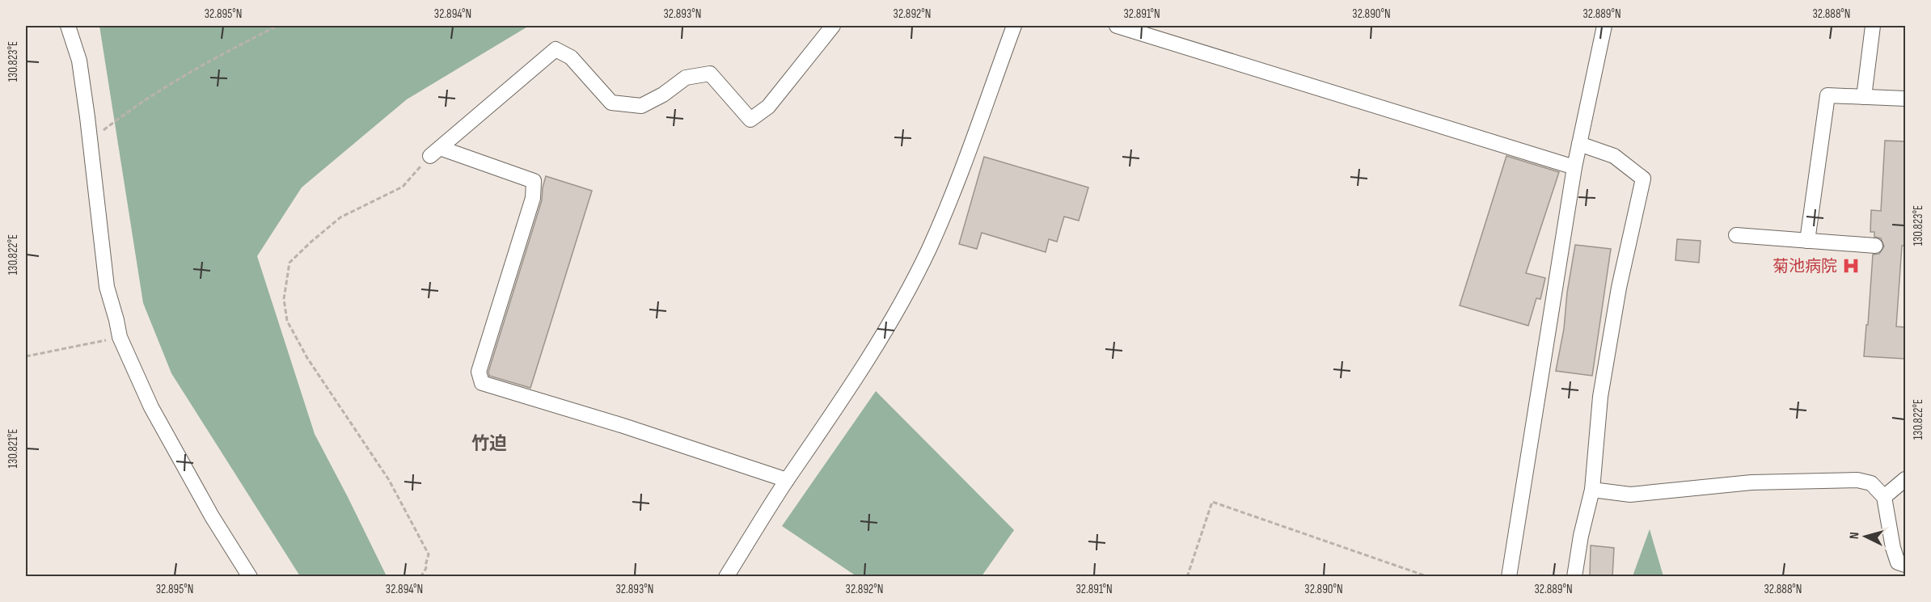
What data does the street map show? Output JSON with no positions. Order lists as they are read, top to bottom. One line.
{"districts":["竹迫"],"places":{"hospital":["菊池病院"]},"north":"left","coordinates":["32.895°N","32.894°N","32.893°N","32.892°N","32.891°N","32.890°N","32.889°N","32.888°N","130.823°E","130.822°E","130.821°E"]}
